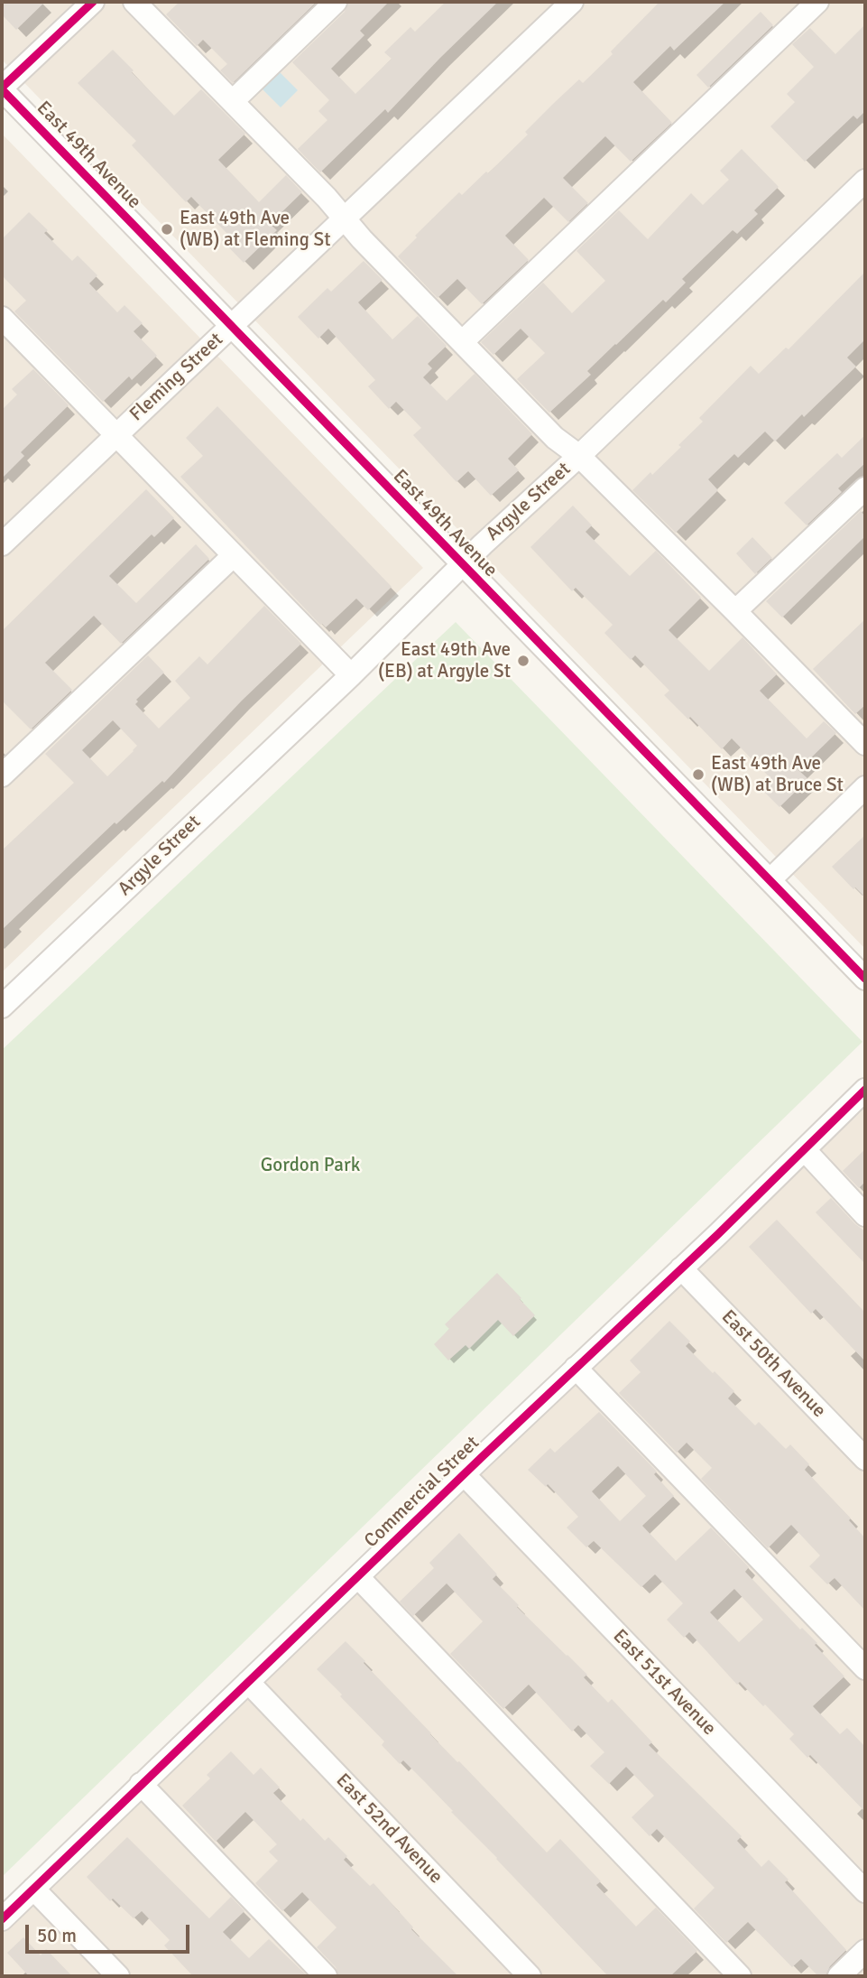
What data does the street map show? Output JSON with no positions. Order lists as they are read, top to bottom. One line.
{"streets":{"street":["East 49th Avenue","Fleming Street","Argyle Street","East 50th Avenue","Commercial Street","East 51st Avenue","East 52nd Avenue"]},"crossings":[["East 49th Avenue","Fleming Street"],["East 49th Avenue","Argyle Street"],["East 50th Avenue","Commercial Street"],["Commercial Street","East 51st Avenue"],["Commercial Street","East 52nd Avenue"]],"parks":["Gordon Park"],"places":["East 49th Ave (WB) at Fleming St","East 49th Ave (EB) at Argyle St","East 49th Ave (WB) at Bruce St"],"scale_bar":"50 m"}
